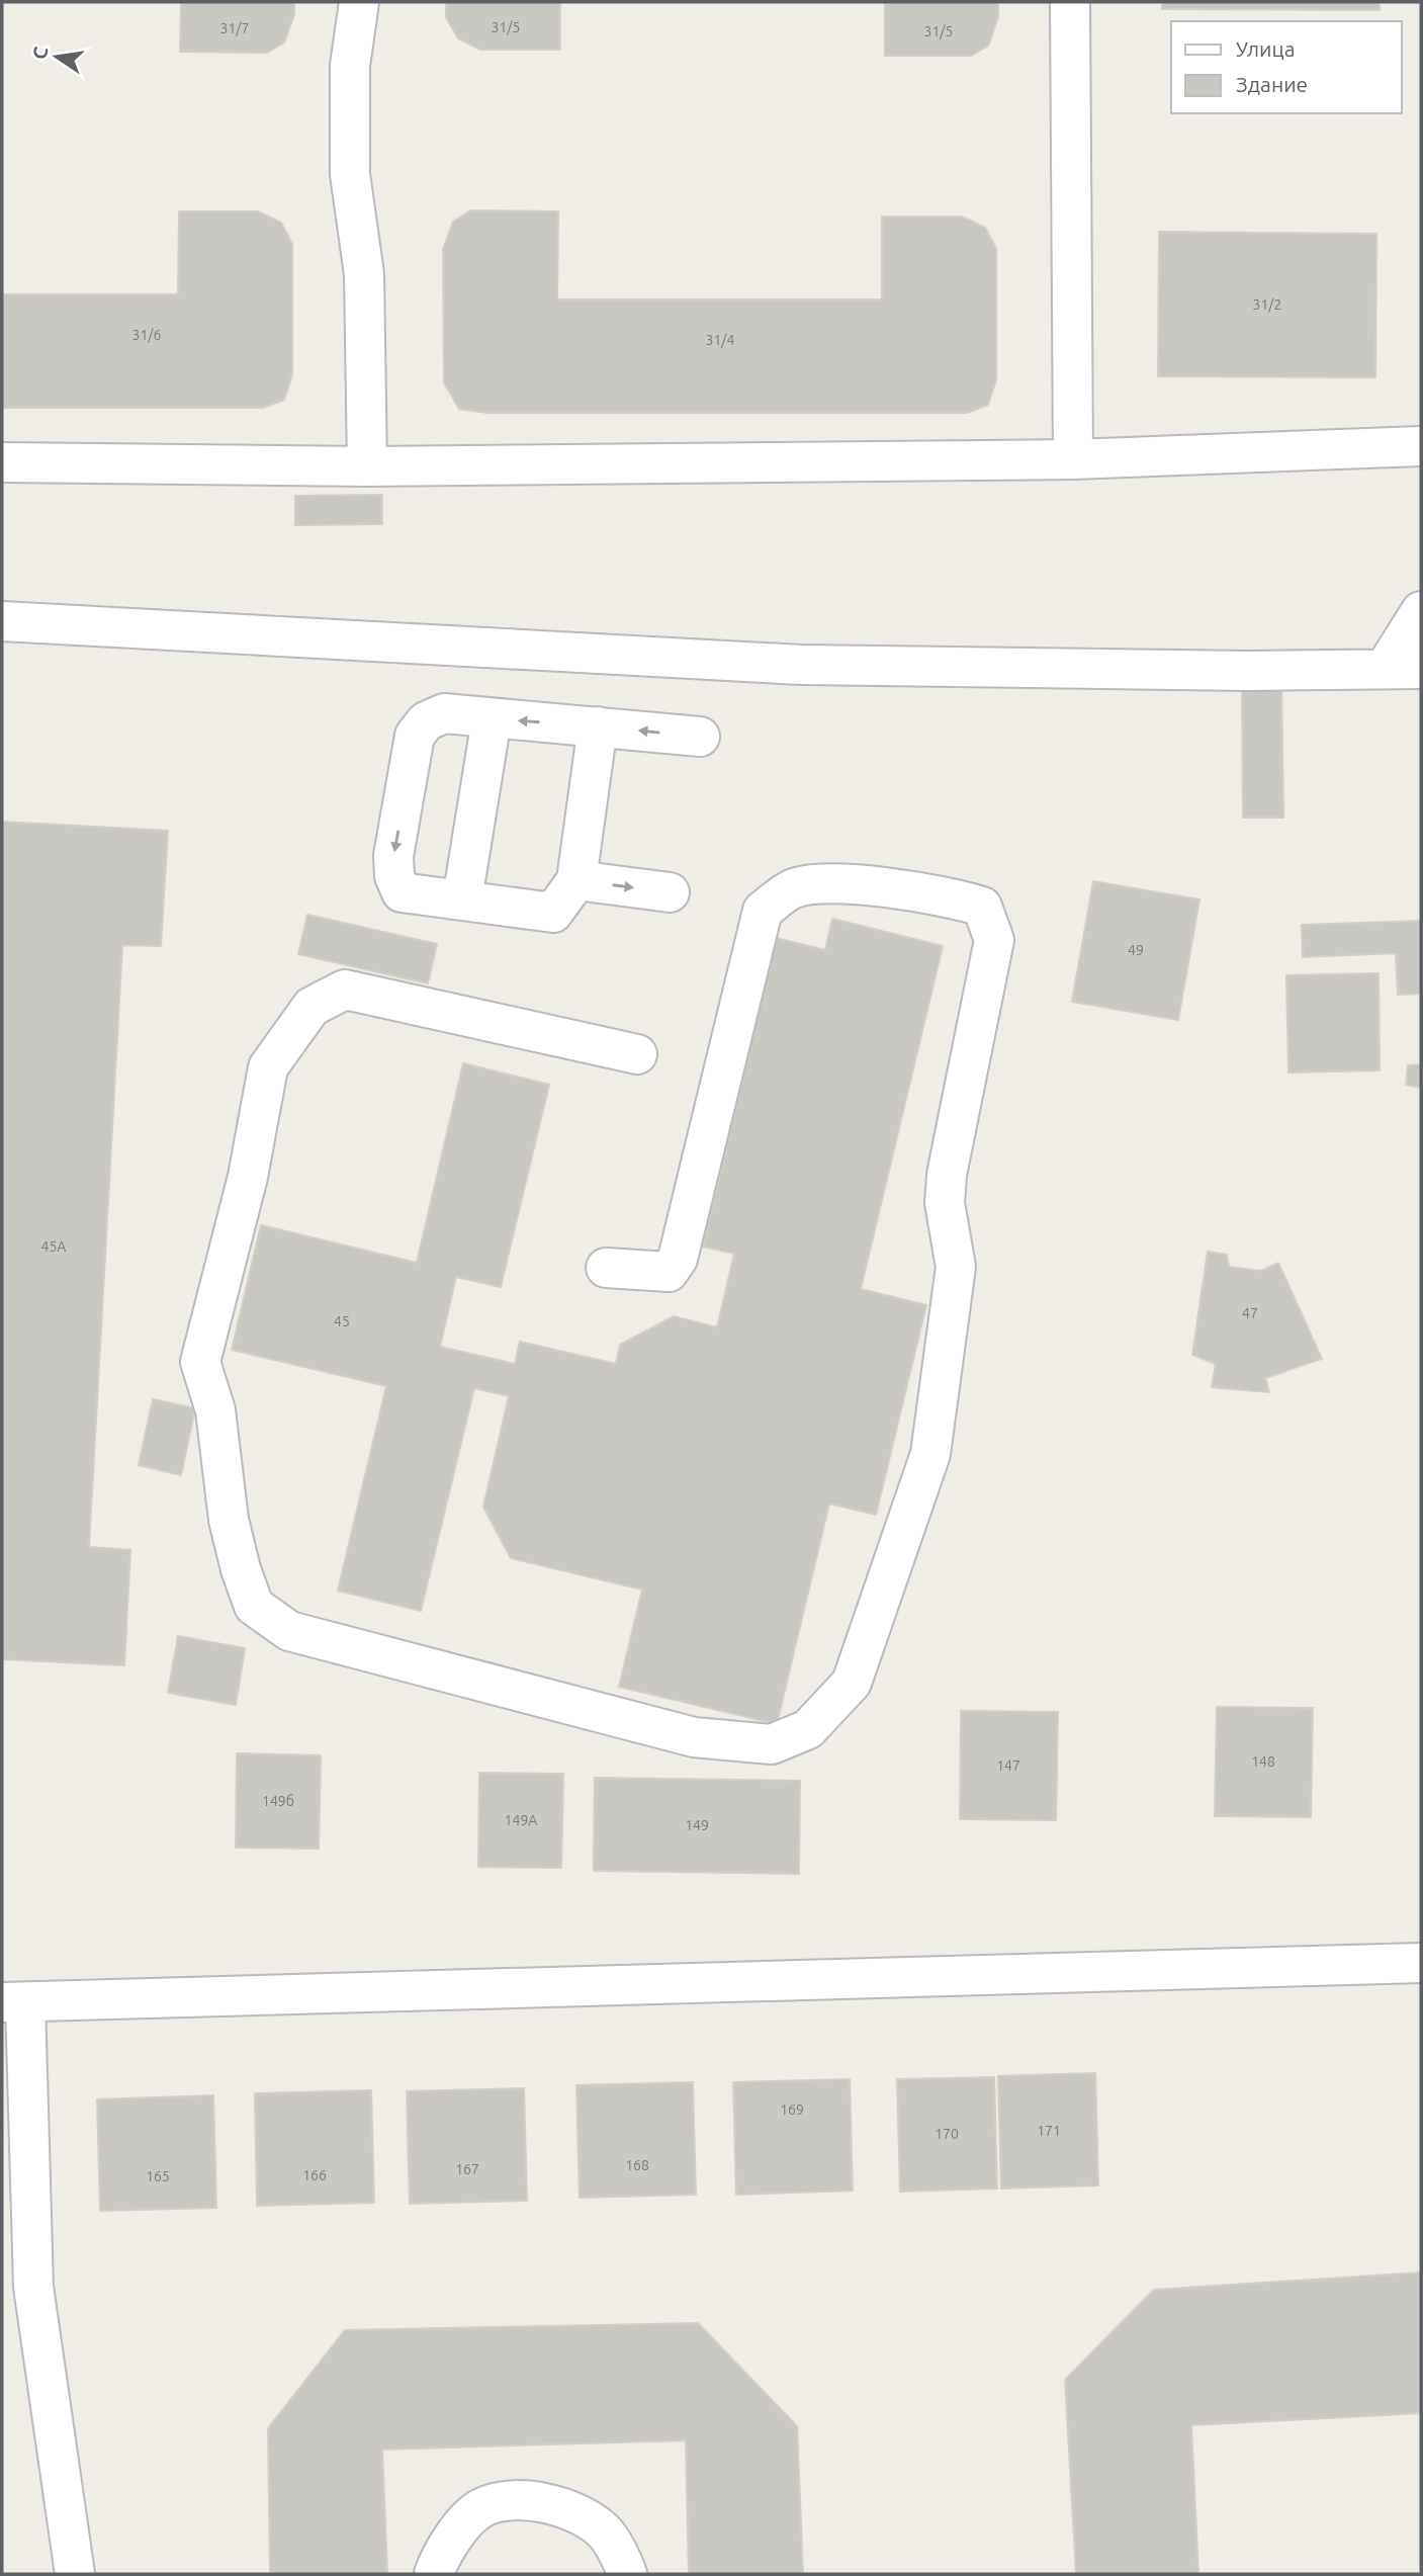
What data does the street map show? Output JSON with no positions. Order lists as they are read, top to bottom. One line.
{"house_numbers":["31/5","31/7","31/5","31/2","31/6","31/4","49","45А","47","45","148","147","149б","149А","149","169","171","170","168","167","166","165"],"legend":["Улица","Здание"],"north":"left"}
